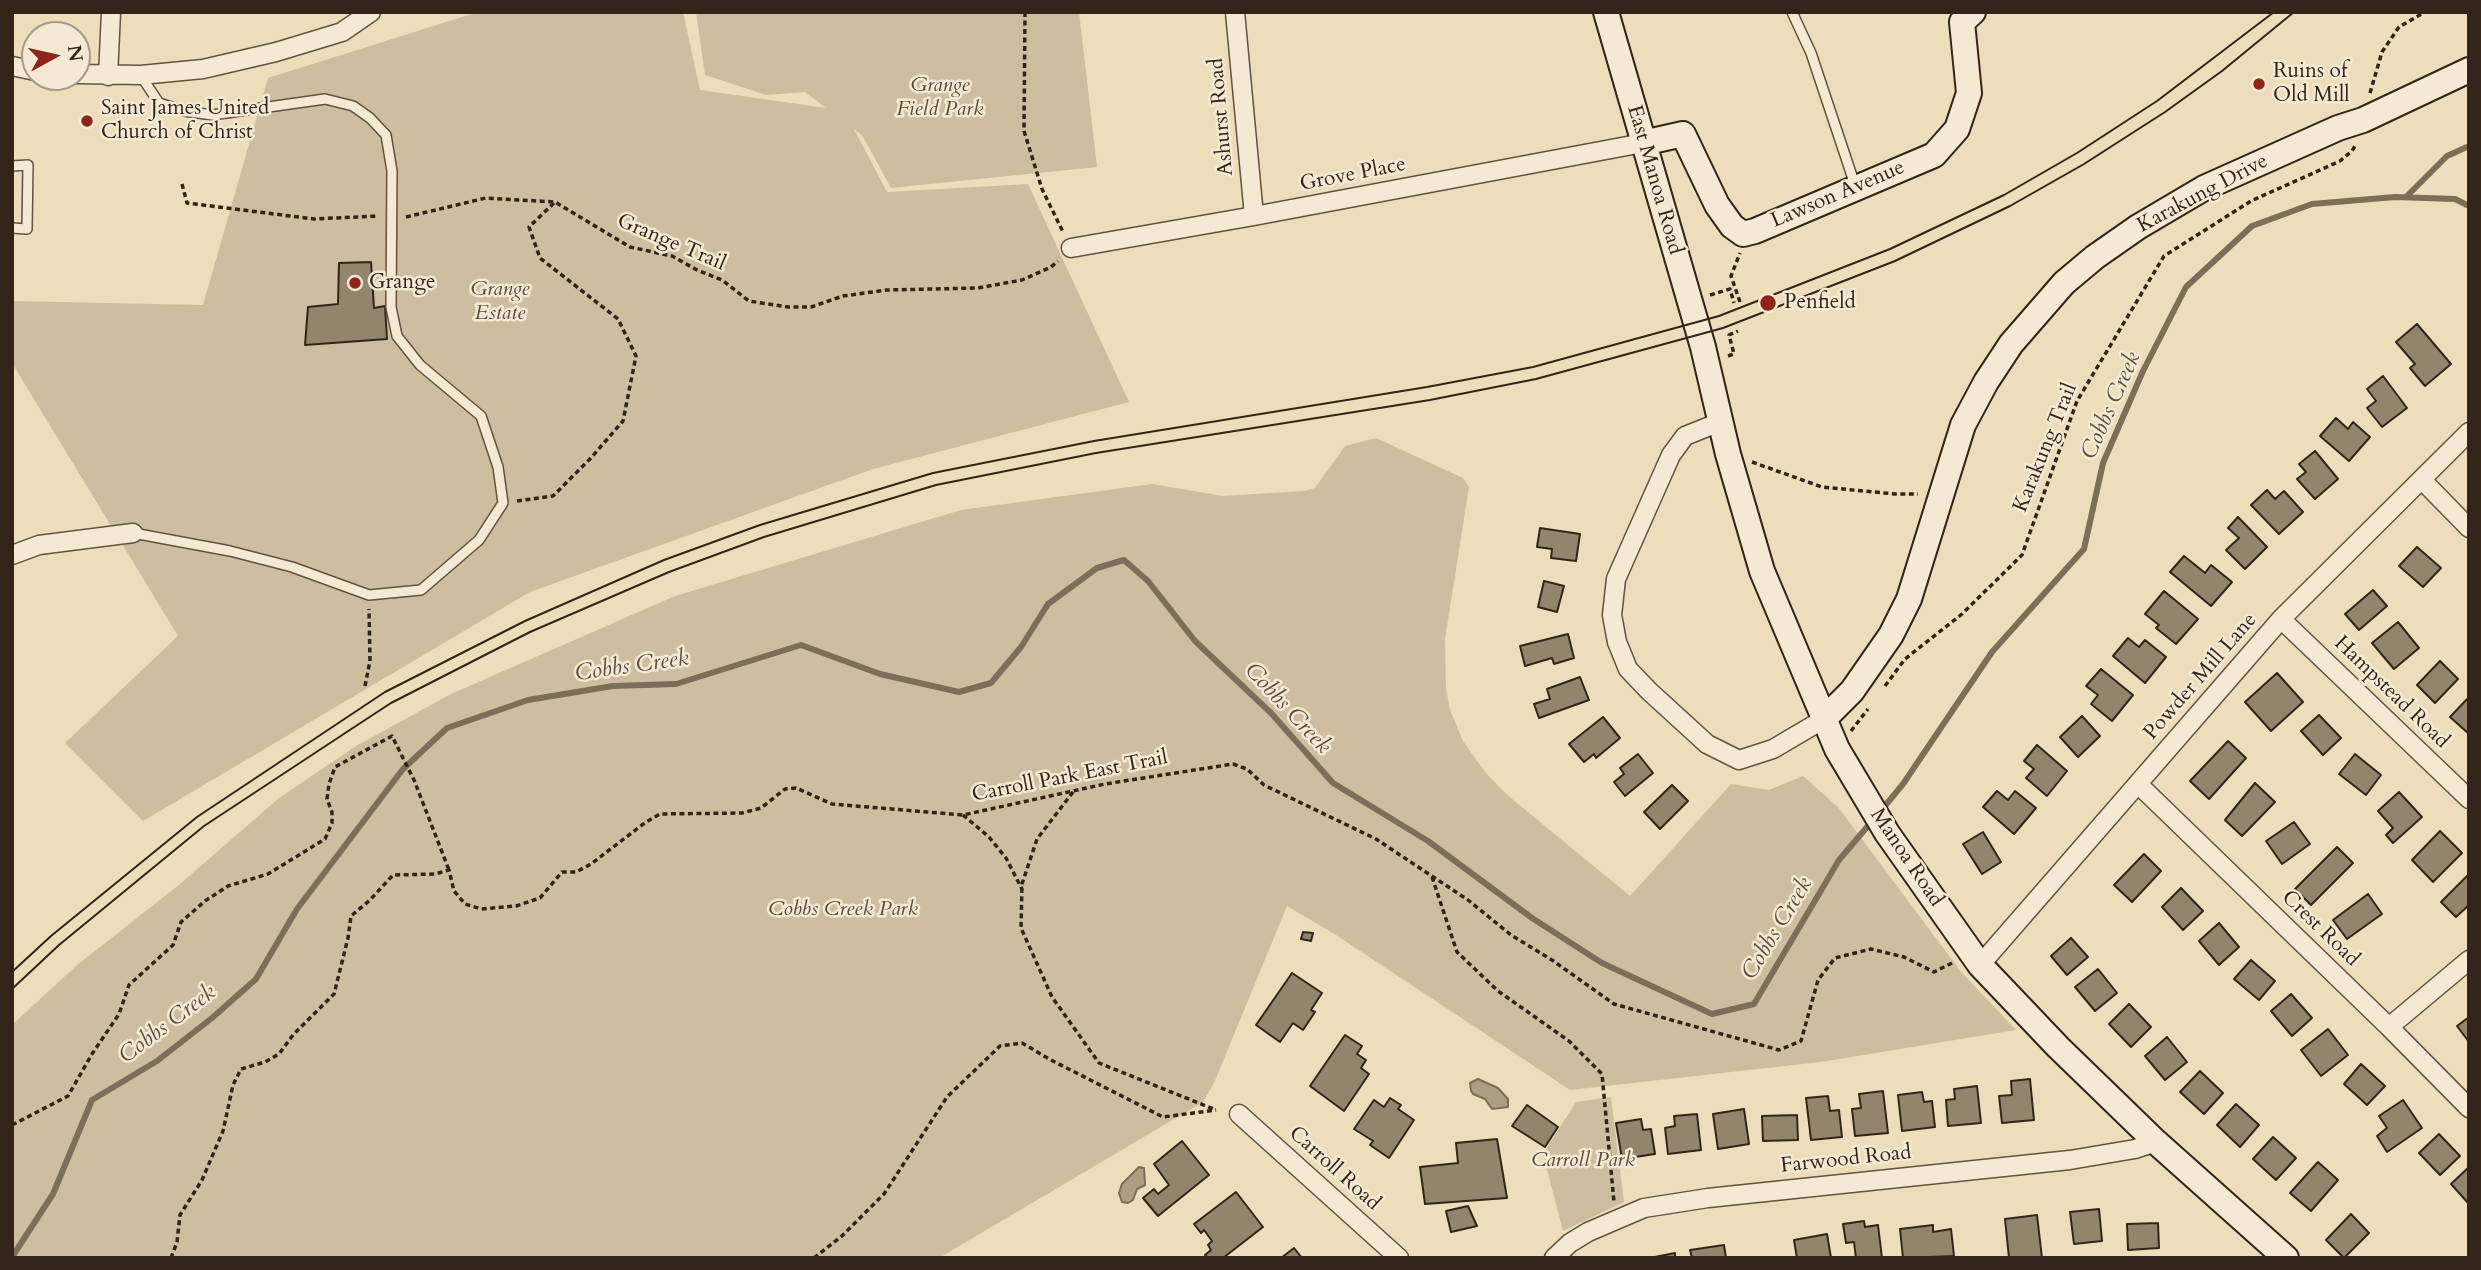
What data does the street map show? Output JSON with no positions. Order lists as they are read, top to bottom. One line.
{"streets":{"street":["Ashurst Road","Grove Place","East Manoa Road","Karakung Drive","Lawson Avenue","Powder Mill Lane","Hampstead Road","Manoa Road","Crest Road","Farwood Road","Carroll Road"],"path":["Grange Trail","Karakung Trail","Carroll Park East Trail"]},"crossings":[["Ashurst Road","Grove Place"],["Grove Place","East Manoa Road"],["Grove Place","Lawson Avenue"],["Grove Place","Grange Trail"],["East Manoa Road","Lawson Avenue"],["East Manoa Road","Manoa Road"],["Karakung Drive","Manoa Road"],["Powder Mill Lane","Hampstead Road"],["Powder Mill Lane","Carroll Park East Trail"],["Powder Mill Lane","Manoa Road"],["Powder Mill Lane","Crest Road"],["Carroll Park East Trail","Manoa Road"],["Manoa Road","Farwood Road"]],"water":["Cobbs Creek"],"parks":["Grange Field Park","Grange Estate","Cobbs Creek Park","Carroll Park"],"places":["Ruins of Old Mill","Saint James United Church of Christ","Grange","Penfield"],"north":"right"}
